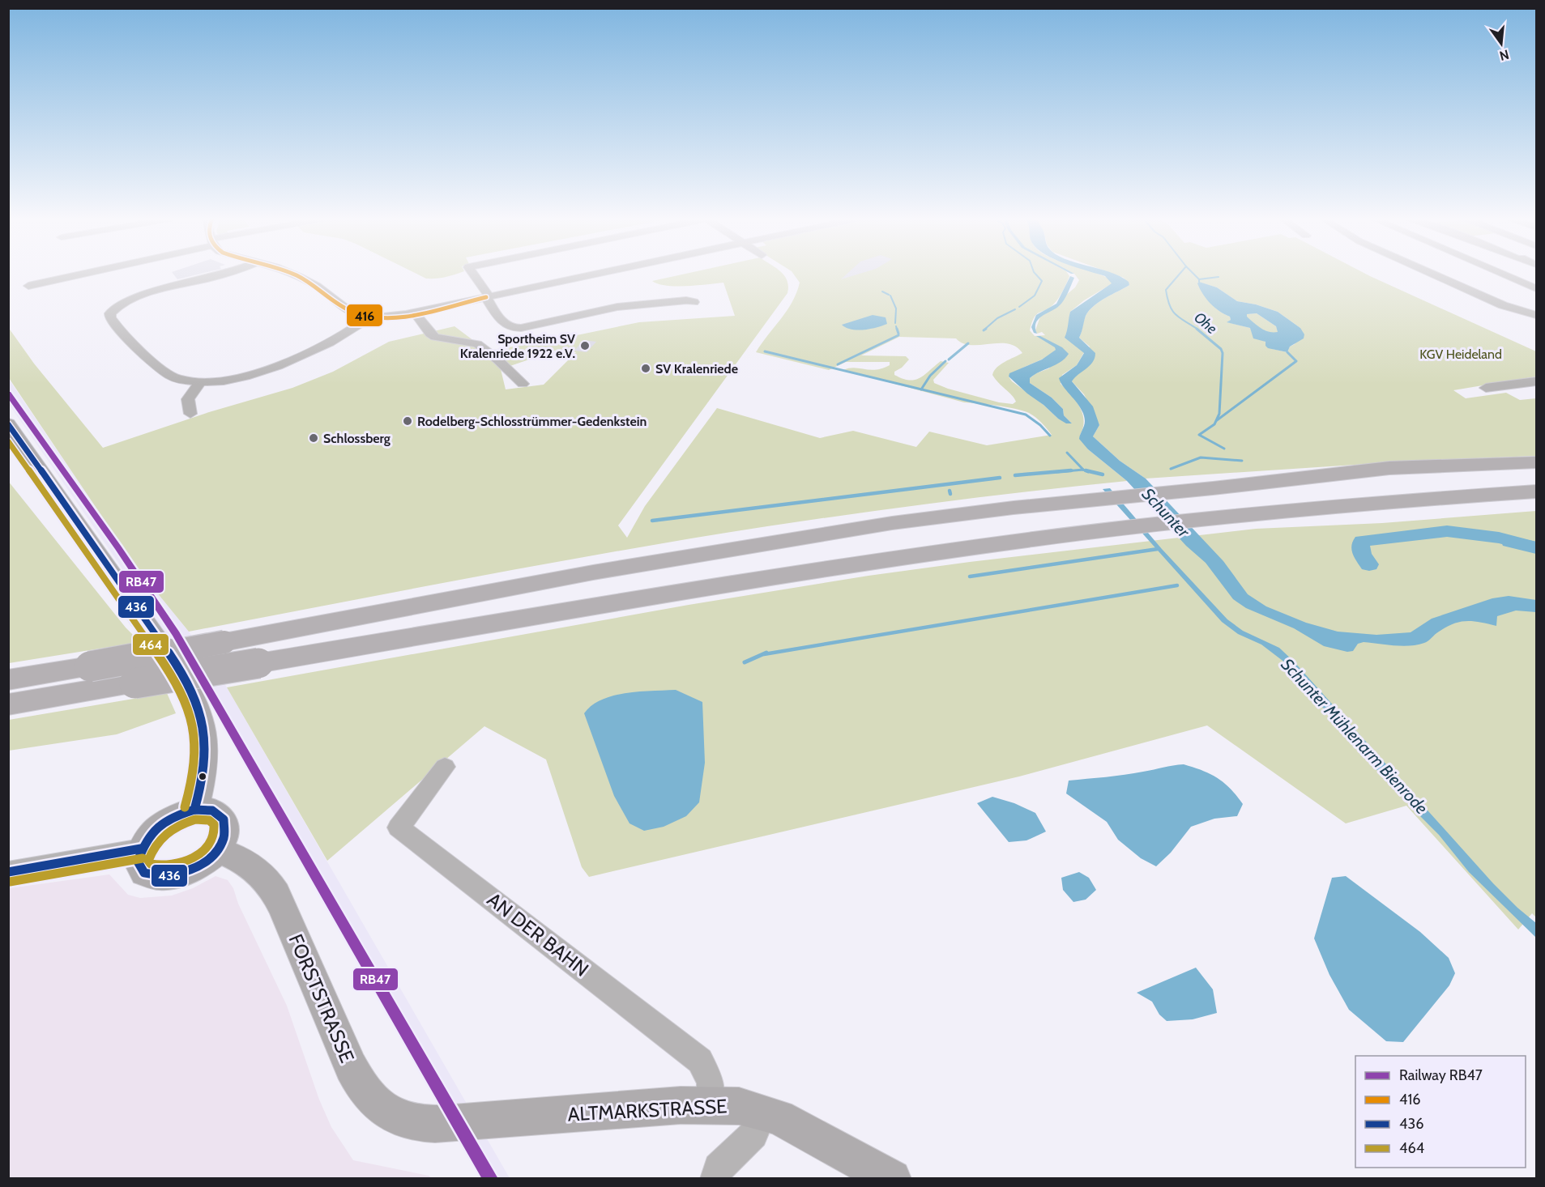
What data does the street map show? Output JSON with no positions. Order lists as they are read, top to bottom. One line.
{"streets":{"main road":["FORSTSTRASSE","ALTMARKSTRASSE"],"street":["AN DER BAHN"]},"crossings":[["AN DER BAHN","ALTMARKSTRASSE"],["FORSTSTRASSE","ALTMARKSTRASSE"]],"water":["Ohe","Schunter","Schunter Mühlenarm Bienrode"],"parks":["KGV Heideland"],"places":["Sportheim SV Kralenriede 1922 e.V.","SV Kralenriede","Rodelberg-Schlosstrümmer-Gedenkstein","Schlossberg"],"lines":["transit line 416","rail line RB47","transit line 436","transit line 464"],"legend":["Railway RB47","416","436","464"],"north":"bottom"}
